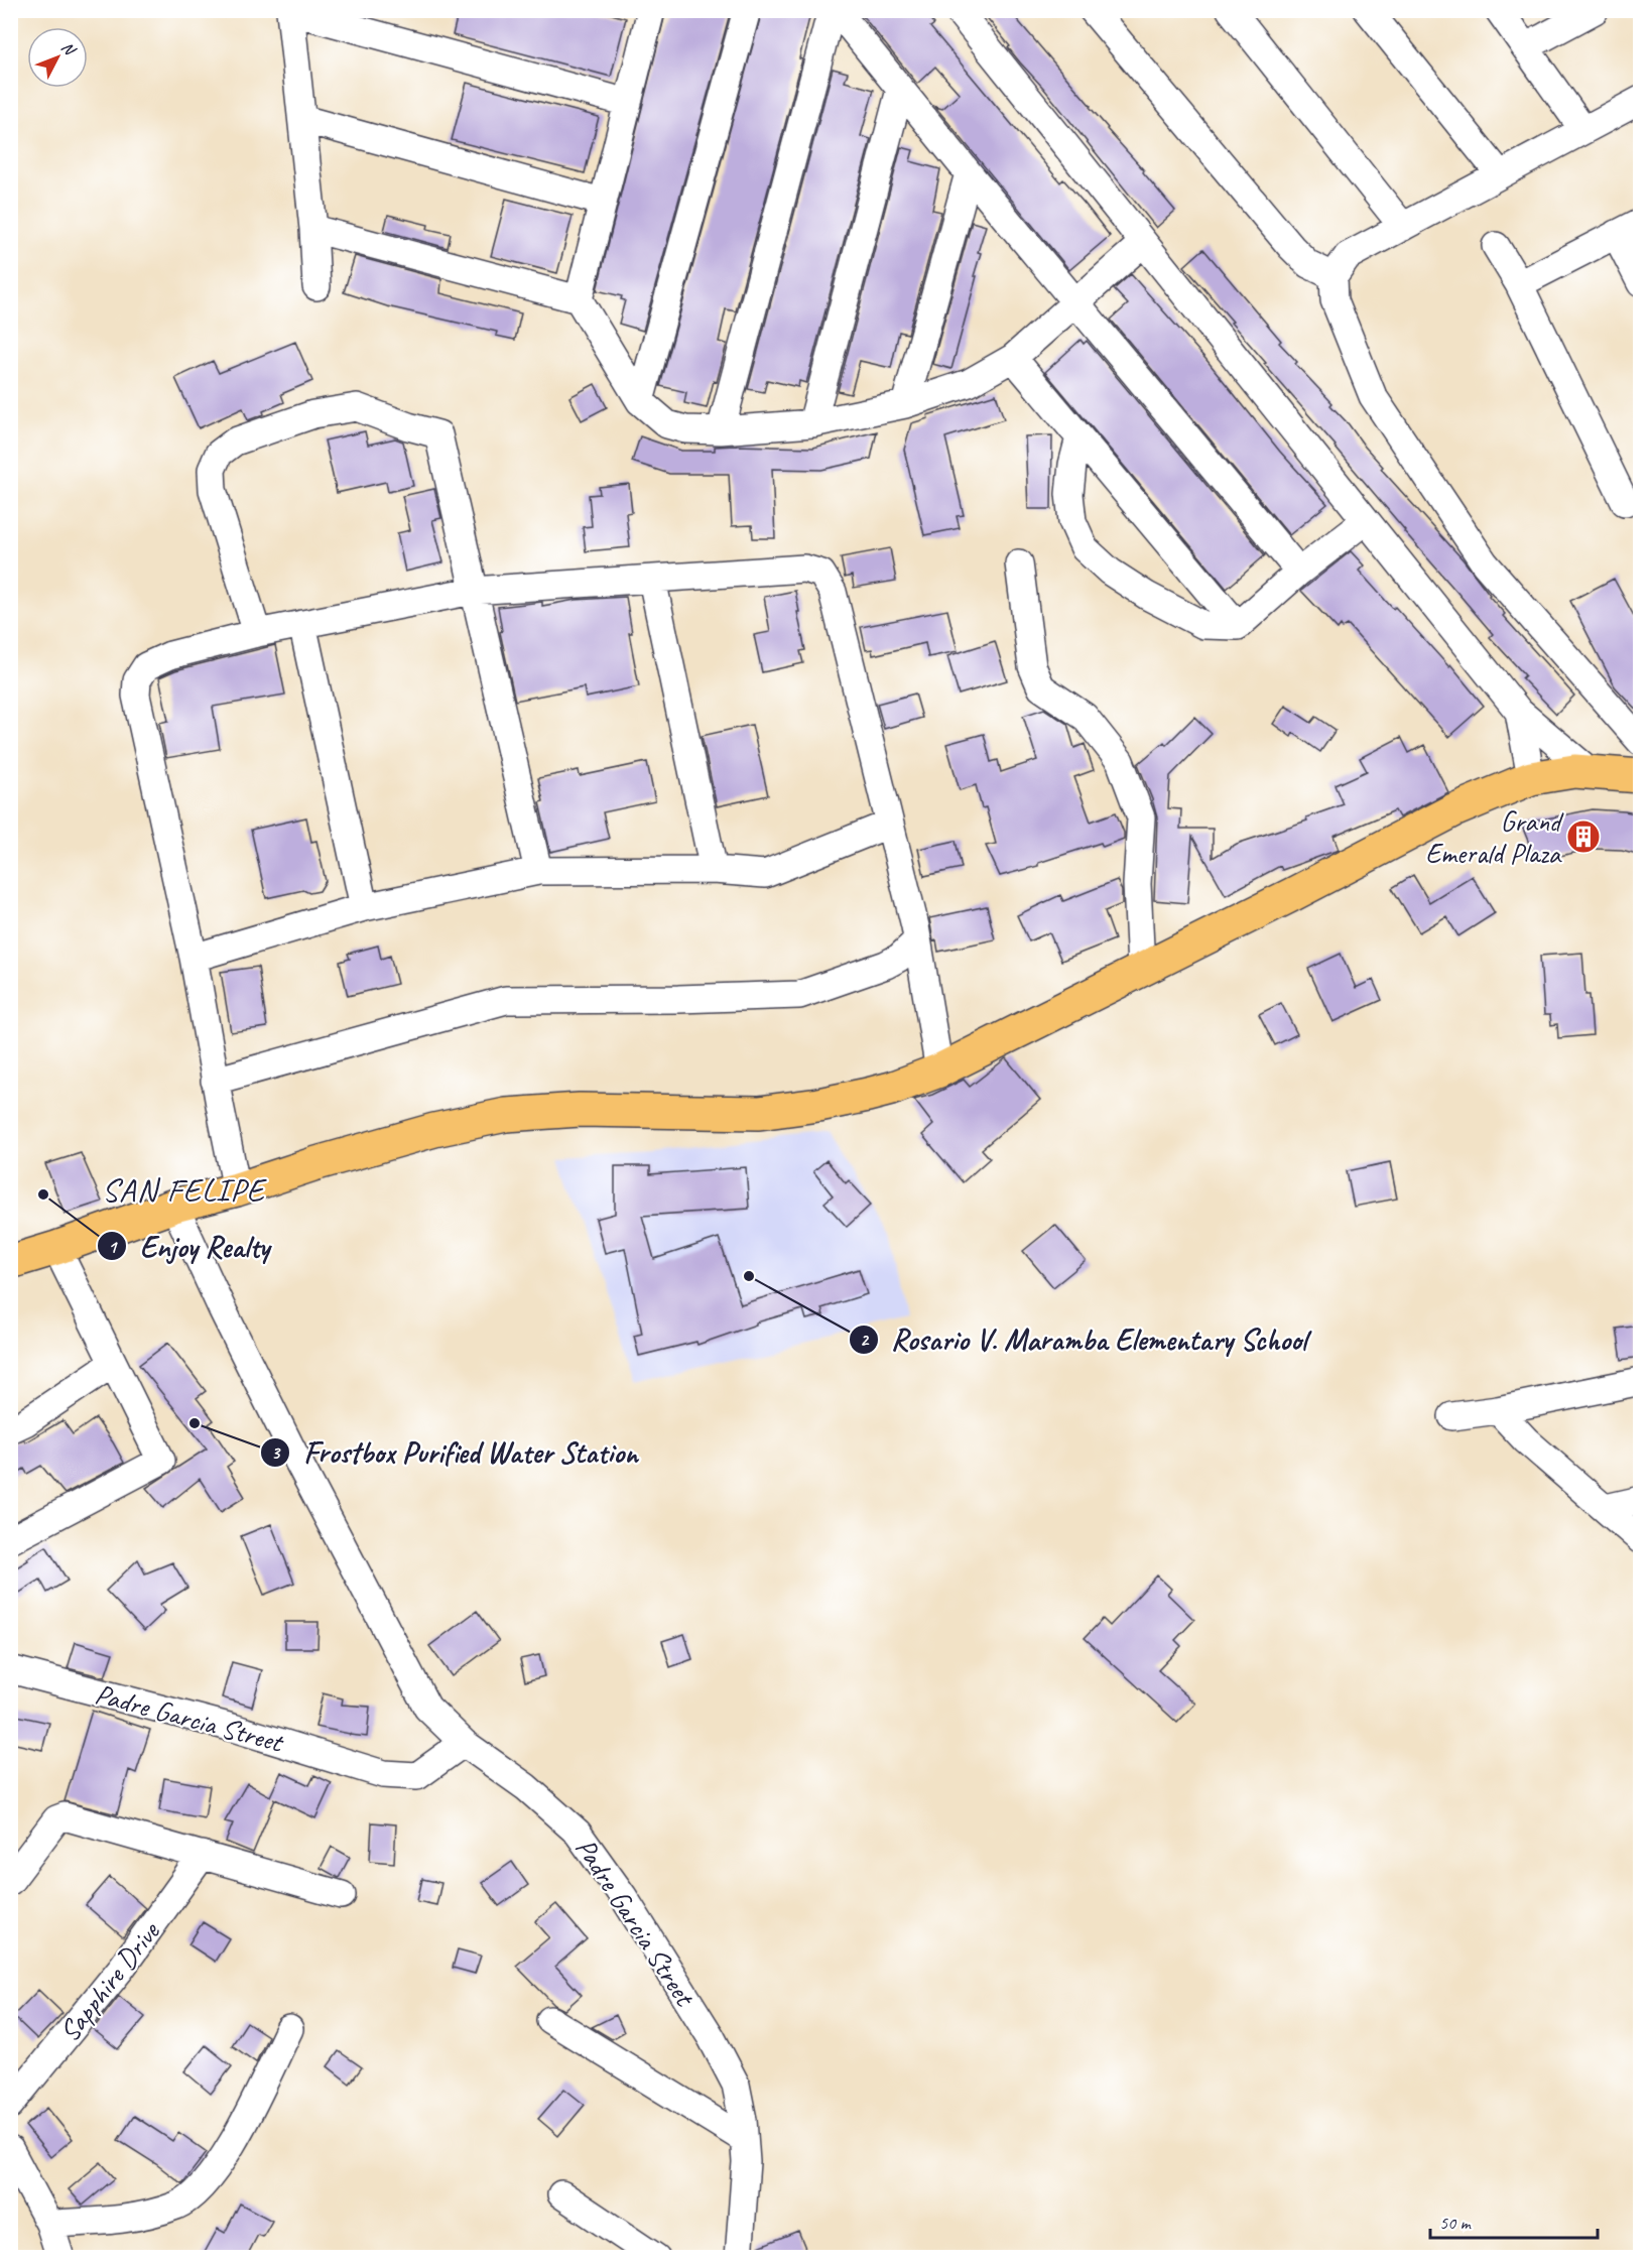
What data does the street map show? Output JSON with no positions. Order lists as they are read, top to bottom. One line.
{"streets":{"street":["Padre Garcia Street","Sapphire Drive"]},"districts":["SAN FELIPE"],"places":{"building":["Grand Emerald Plaza"],"other":["Enjoy Realty","Rosario V. Maramba Elementary School","Frostbox Purified Water Station"]},"scale_bar":"50 m","north":"top right"}
